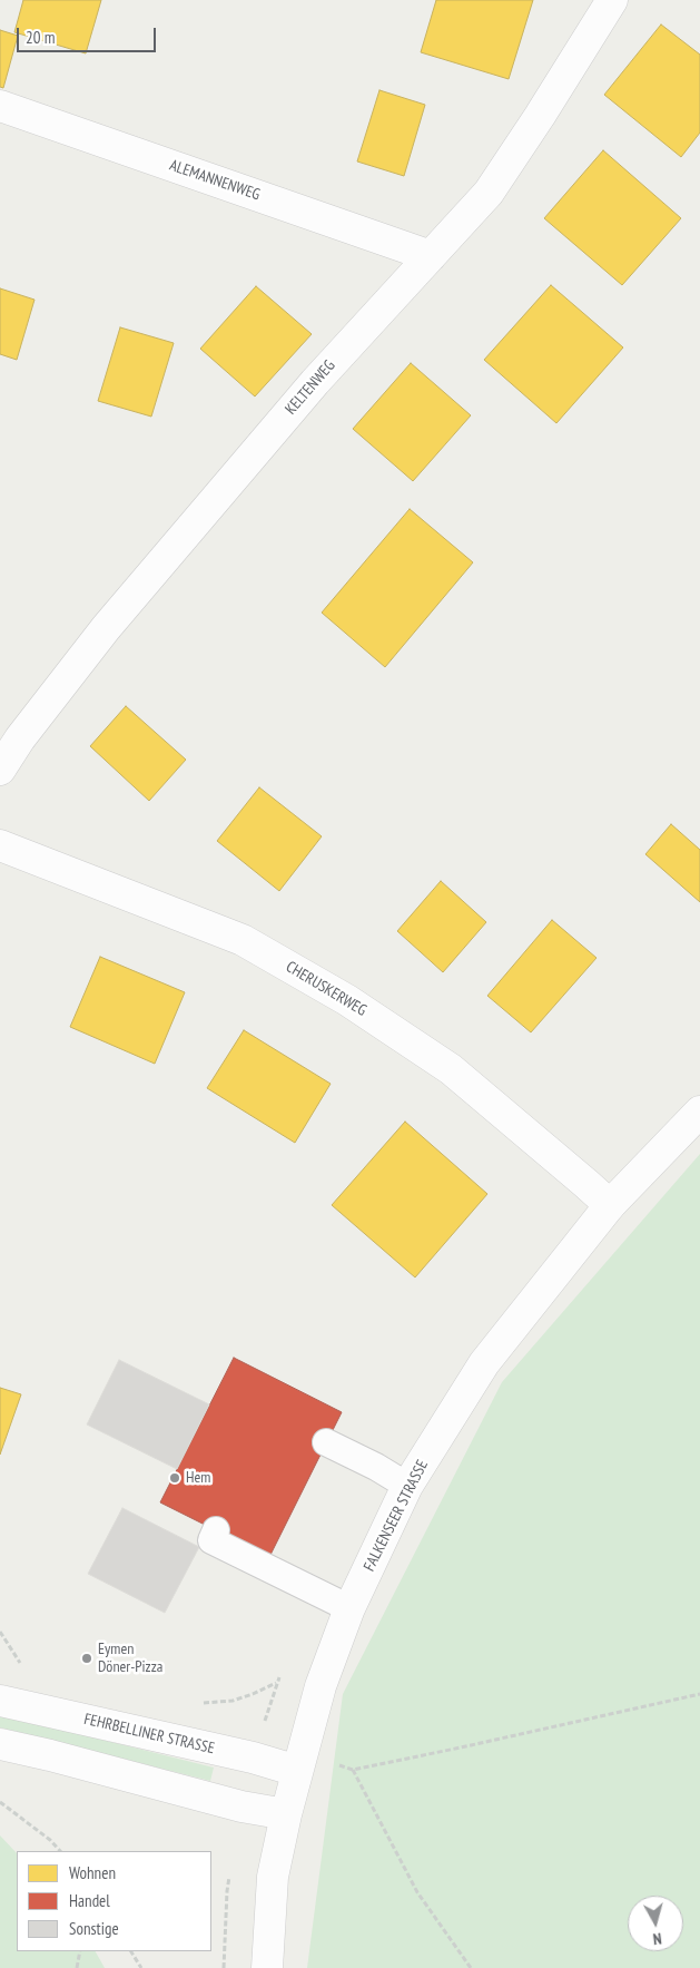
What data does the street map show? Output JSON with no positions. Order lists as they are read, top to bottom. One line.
{"streets":{"street":["ALEMANNENWEG","KELTENWEG","CHERUSKERWEG","FALKENSEER STRASSE","FEHRBELLINER STRASSE"]},"crossings":[["ALEMANNENWEG","KELTENWEG"],["CHERUSKERWEG","FALKENSEER STRASSE"],["FALKENSEER STRASSE","FEHRBELLINER STRASSE"]],"places":["Hem","Eymen Döner-Pizza"],"legend":["Wohnen","Handel","Sonstige"],"scale_bar":"20 m","north":"bottom"}
